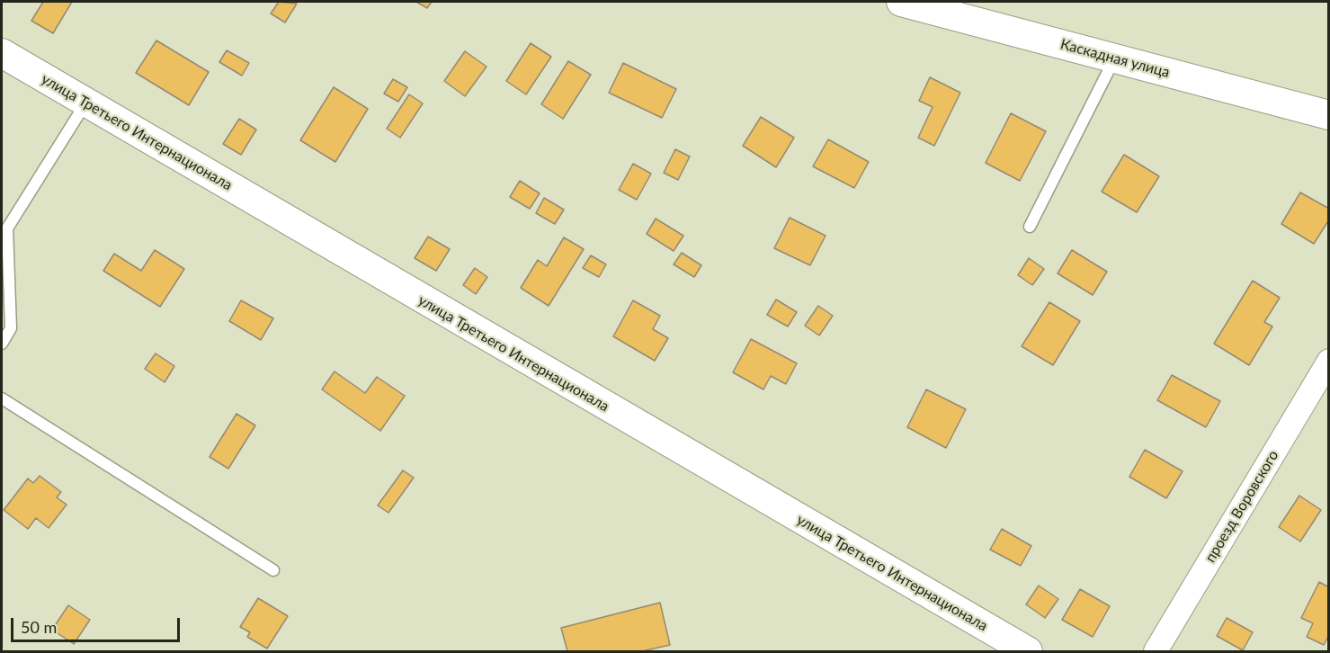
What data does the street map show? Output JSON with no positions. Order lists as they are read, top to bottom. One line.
{"streets":{"street":["Каскадная улица","улица Третьего Интернационала","проезд Воровского"]},"scale_bar":"50 m"}
